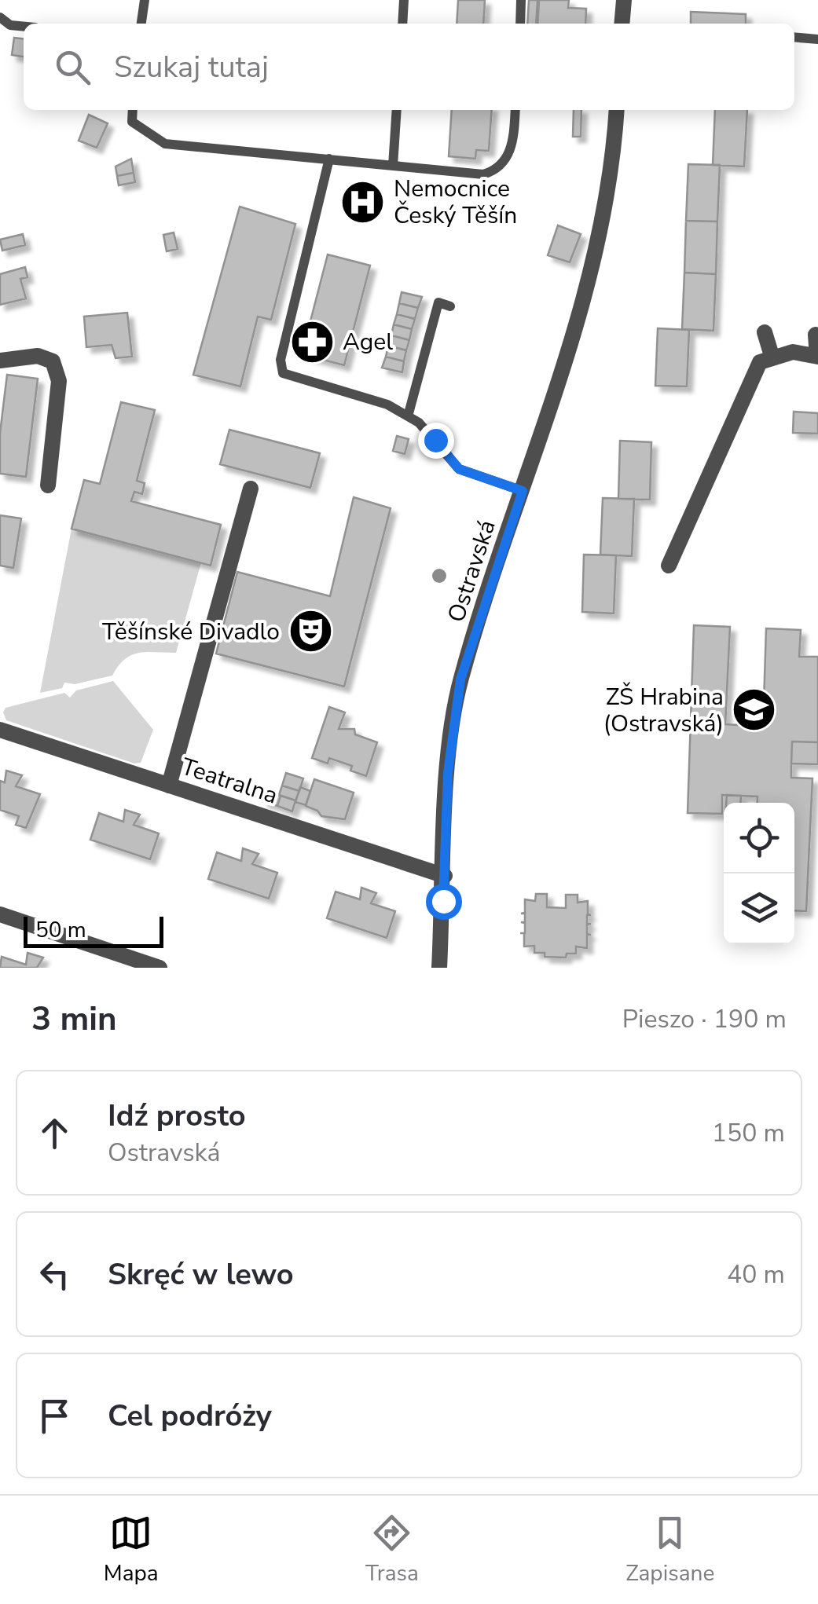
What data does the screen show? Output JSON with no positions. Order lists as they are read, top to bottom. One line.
{"streets":{"street":["Ostravská","Teatralna"]},"crossings":[["Ostravská","Teatralna"]],"places":{"hospital":["Nemocnice Český Těšín"],"pharmacy":["Agel"],"theatre":["Těšínské Divadlo"],"school or university":["ZŠ Hrabina (Ostravská)"]},"scale_bar":"50 m","page":{"search":"Szukaj tutaj","scale":"50 m","heading":["3 min","Pieszo · 190 m"],"list":[["Idź prosto","Ostravská","150 m"],["Skręć w lewo","40 m"],"Cel podróży"],"nav":["Mapa","Trasa","Zapisane"]}}
